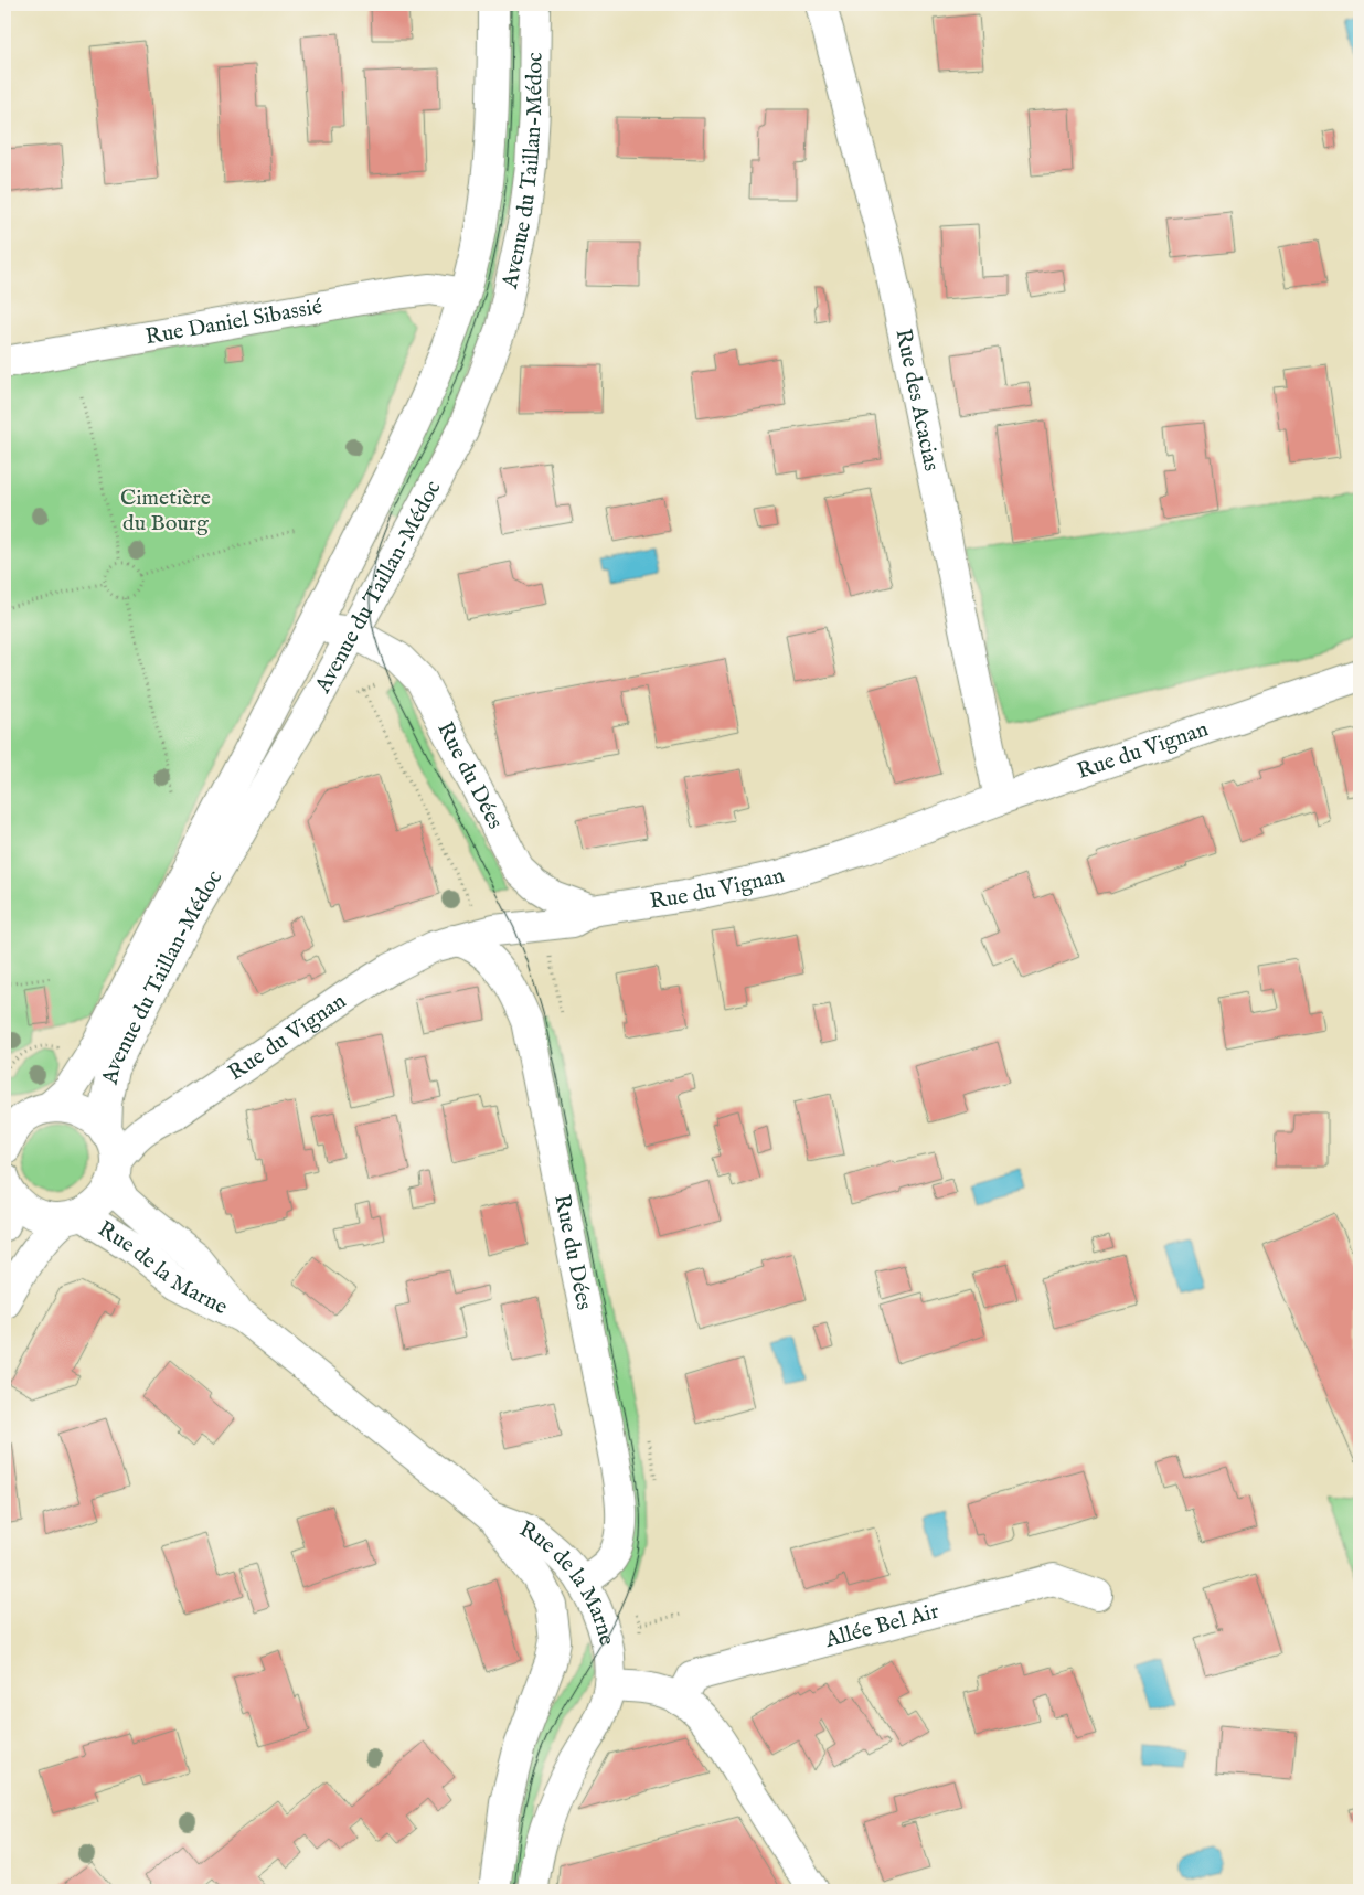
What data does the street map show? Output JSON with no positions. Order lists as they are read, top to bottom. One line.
{"streets":{"street":["Avenue du Taillan-Médoc","Rue Daniel Sibassié","Rue des Acacias","Rue du Vignan","Rue du Dées","Rue de la Marne","Allée Bel Air"]},"crossings":[["Avenue du Taillan-Médoc","Rue Daniel Sibassié"],["Avenue du Taillan-Médoc","Rue du Dées"],["Avenue du Taillan-Médoc","Rue de la Marne"],["Rue des Acacias","Rue du Vignan"],["Rue du Vignan","Rue du Dées"],["Rue du Vignan","Rue de la Marne"],["Rue du Dées","Rue de la Marne"],["Rue de la Marne","Allée Bel Air"]],"parks":["Cimetière du Bourg"]}
